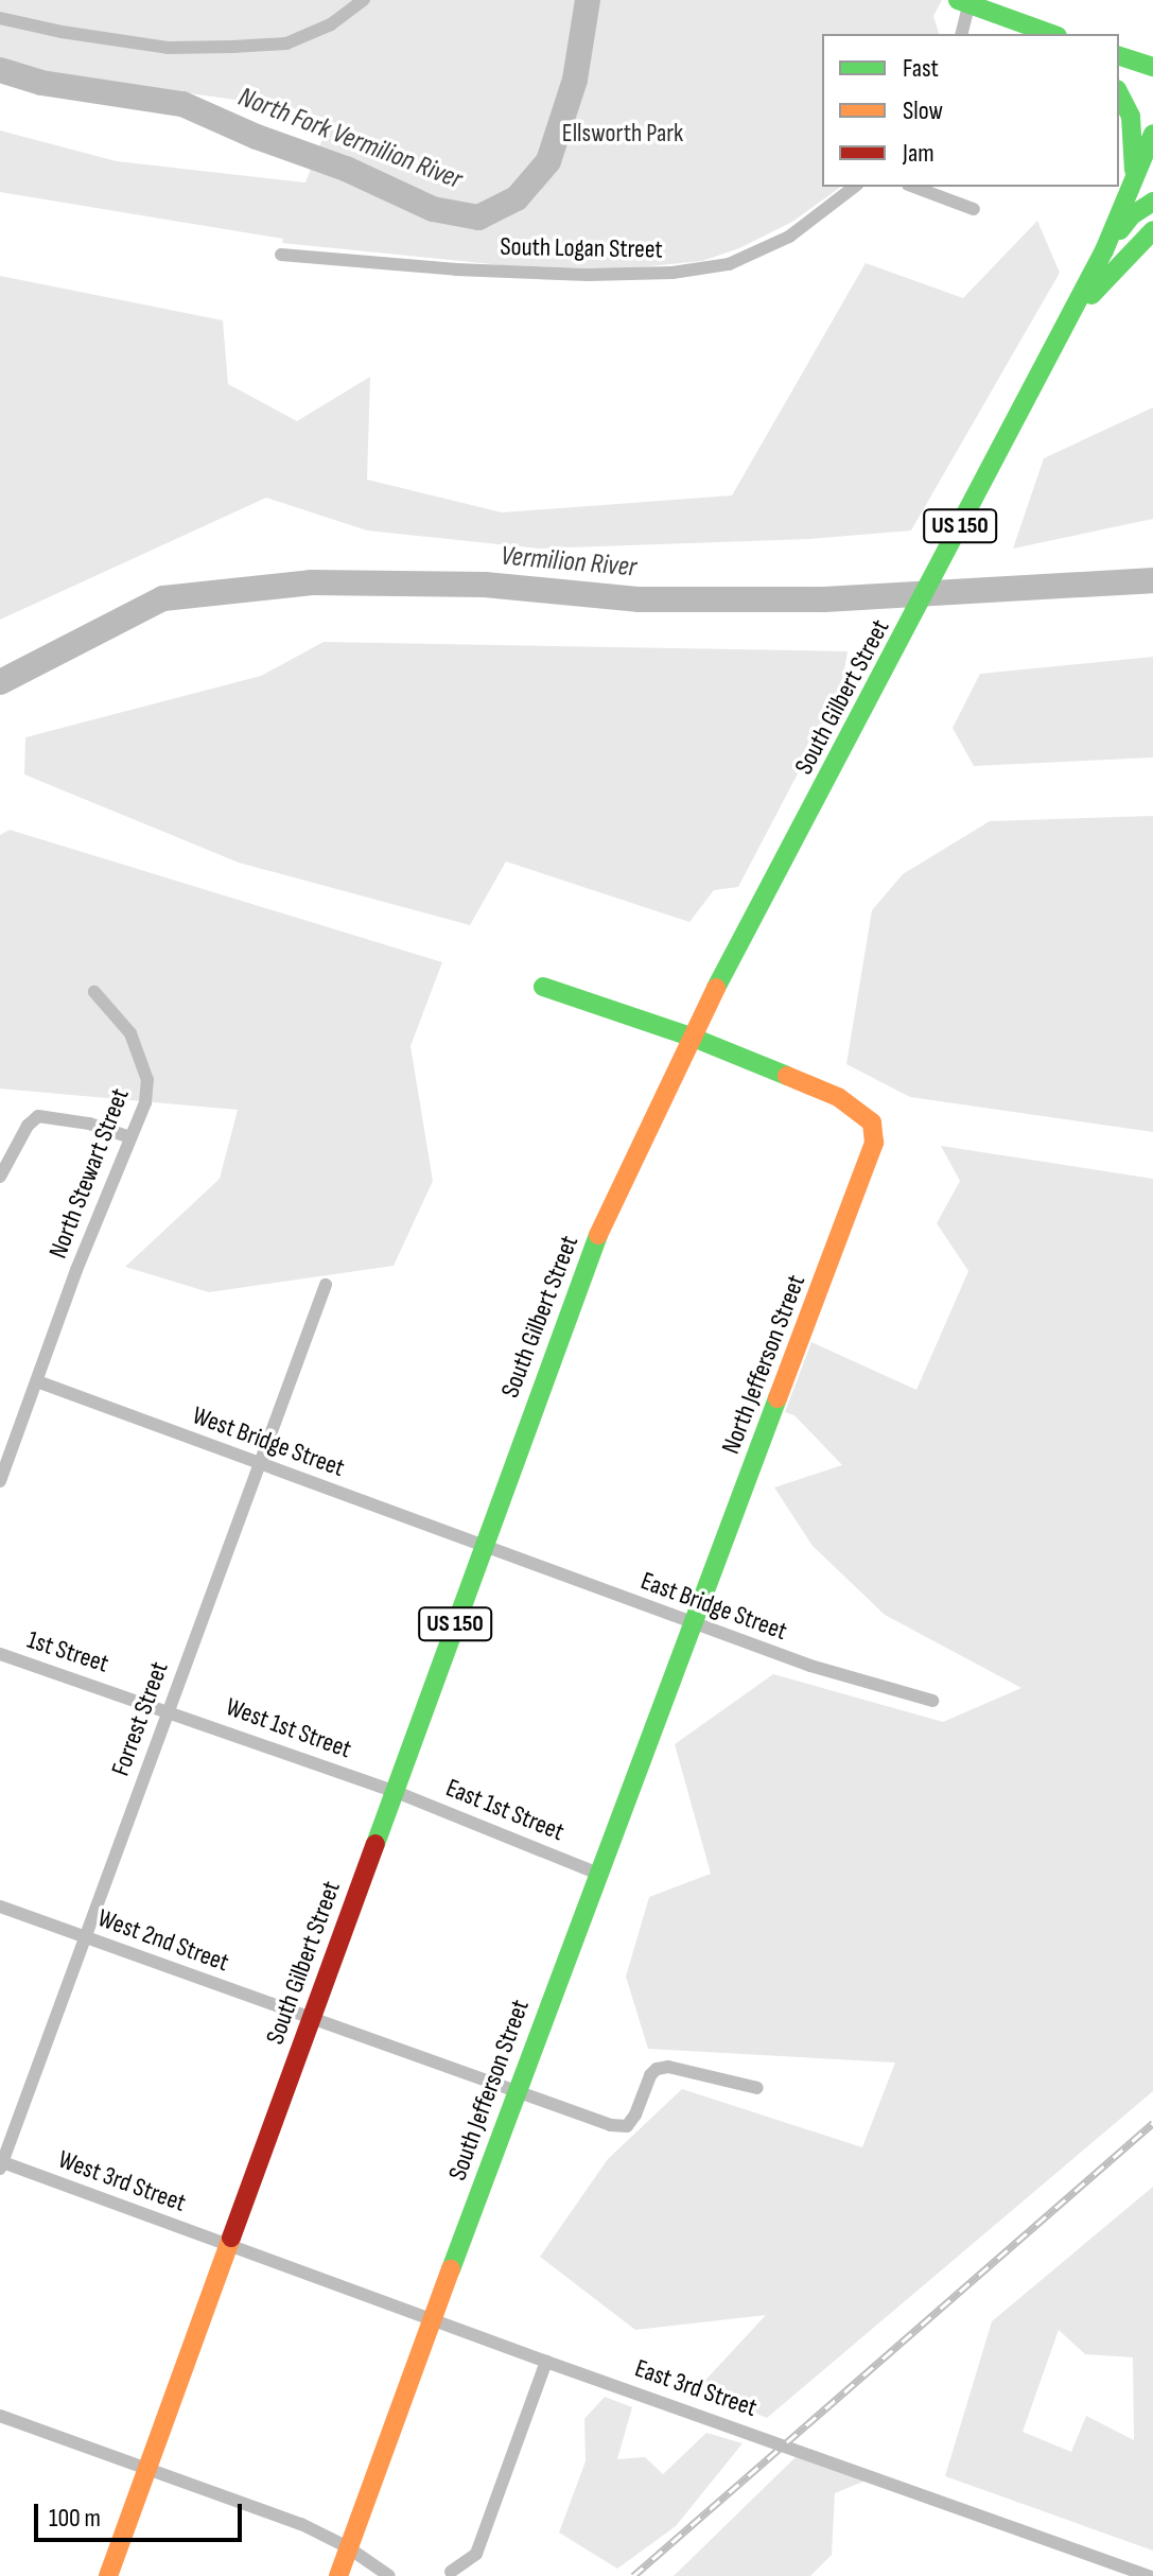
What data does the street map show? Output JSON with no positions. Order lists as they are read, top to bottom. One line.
{"streets":{"main road":["US 150","South Gilbert Street","North Jefferson Street","South Jefferson Street"],"street":["South Logan Street","North Stewart Street","West Bridge Street","East Bridge Street","1st Street","Forrest Street","West 1st Street","East 1st Street","West 2nd Street","West 3rd Street","East 3rd Street"]},"crossings":[["South Gilbert Street","North Jefferson Street"],["South Gilbert Street","West Bridge Street"],["South Gilbert Street","East Bridge Street"],["South Gilbert Street","West 1st Street"],["South Gilbert Street","East 1st Street"],["South Gilbert Street","West 2nd Street"],["South Gilbert Street","West 3rd Street"],["South Gilbert Street","East 3rd Street"],["North Stewart Street","West Bridge Street"],["North Jefferson Street","East Bridge Street"],["North Jefferson Street","South Jefferson Street"],["West Bridge Street","East Bridge Street"],["West Bridge Street","Forrest Street"],["East Bridge Street","South Jefferson Street"],["1st Street","Forrest Street"],["1st Street","West 1st Street"],["Forrest Street","West 1st Street"],["Forrest Street","West 2nd Street"],["Forrest Street","West 3rd Street"],["West 1st Street","East 1st Street"],["East 1st Street","South Jefferson Street"],["West 2nd Street","South Jefferson Street"],["South Jefferson Street","East 3rd Street"],["West 3rd Street","East 3rd Street"]],"water":["North Fork Vermilion River","Vermilion River"],"parks":["Ellsworth Park"],"legend":["Fast","Slow","Jam"],"scale_bar":"100 m"}
